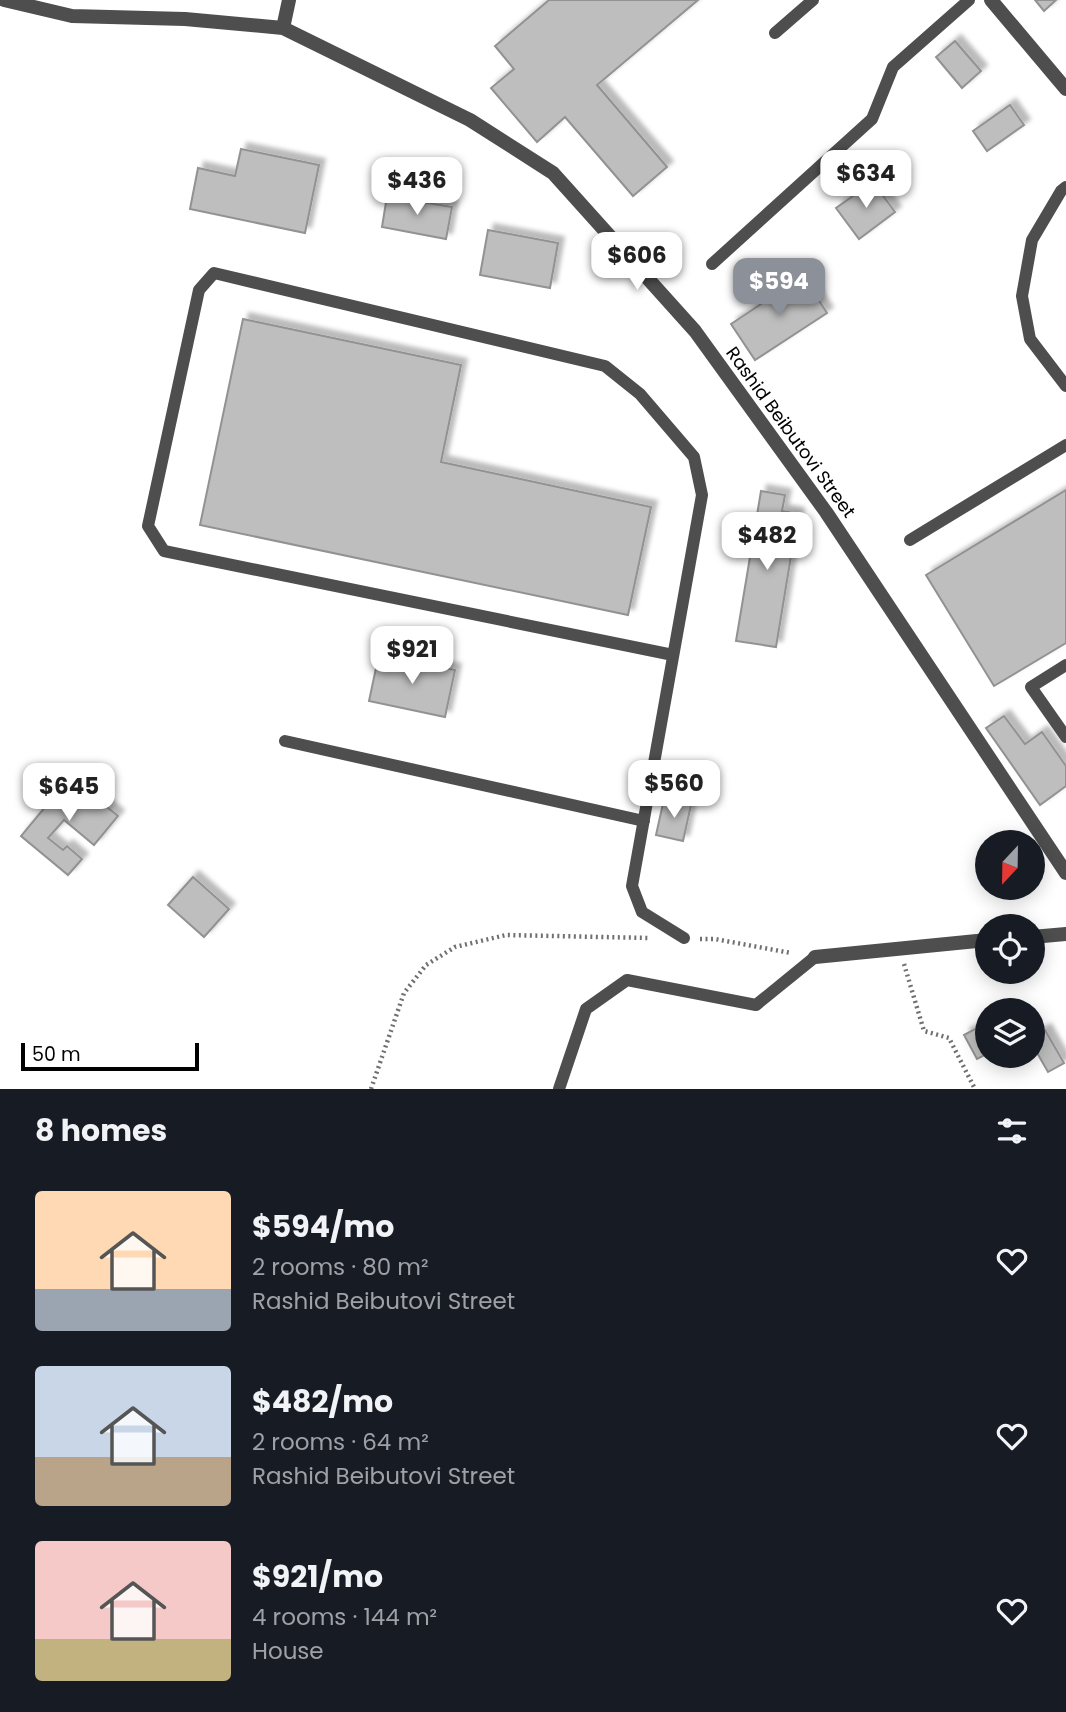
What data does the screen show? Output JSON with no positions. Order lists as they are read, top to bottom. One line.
{"streets":{"street":["Rashid Beibutovi Street"]},"scale_bar":"50 m","north":"bottom","page":{"price":["$634","$436","$606","$594","$482","$921","$560","$645"],"scale":"50 m","heading":"8 homes","list":[{"name":"$594/mo","note":"2 rooms · 80 m² · Rashid Beibutovi Street"},{"name":"$482/mo","note":"2 rooms · 64 m² · Rashid Beibutovi Street"},{"name":"$921/mo","note":"4 rooms · 144 m² · House"}]}}
